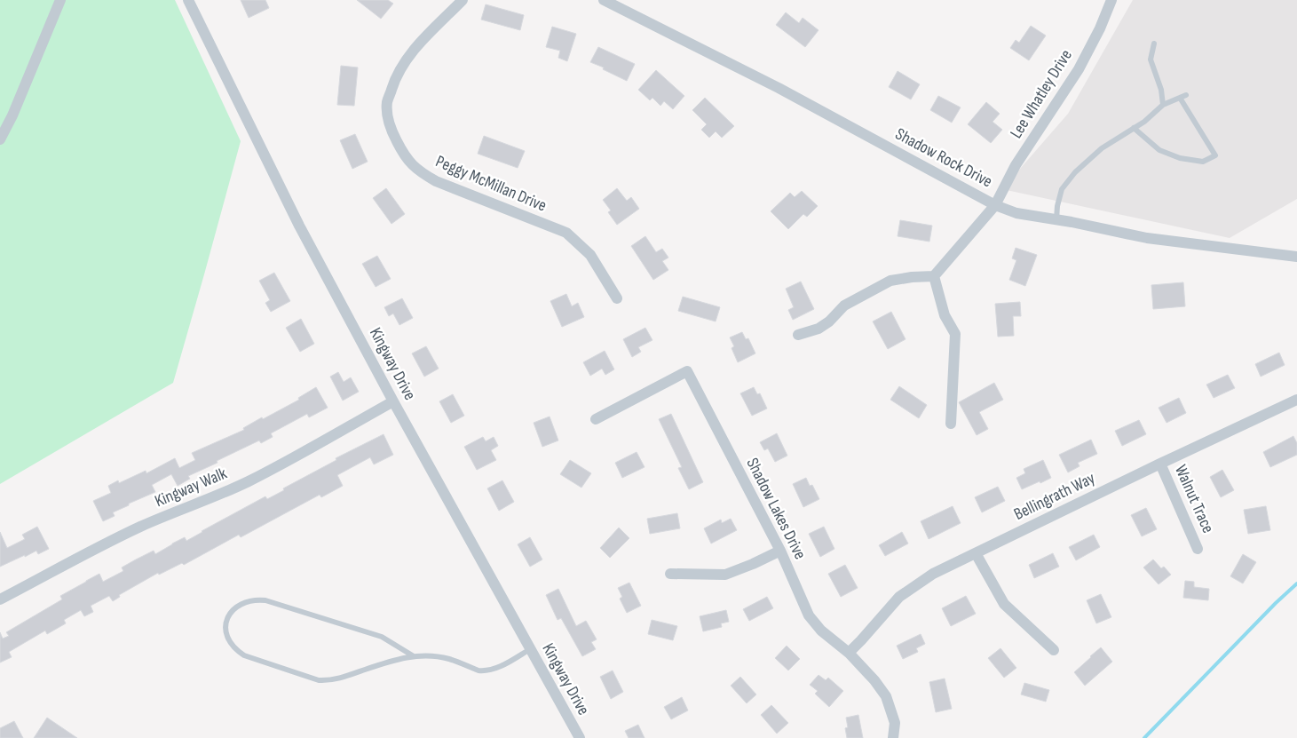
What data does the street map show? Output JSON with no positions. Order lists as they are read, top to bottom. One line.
{"streets":{"street":["Lee Whatley Drive","Shadow Rock Drive","Peggy McMillan Drive","Kingway Drive","Kingway Walk","Bellingrath Way","Walnut Trace","Shadow Lakes Drive"]},"crossings":[["Lee Whatley Drive","Shadow Rock Drive"],["Kingway Drive","Kingway Walk"],["Bellingrath Way","Walnut Trace"],["Bellingrath Way","Shadow Lakes Drive"]]}
